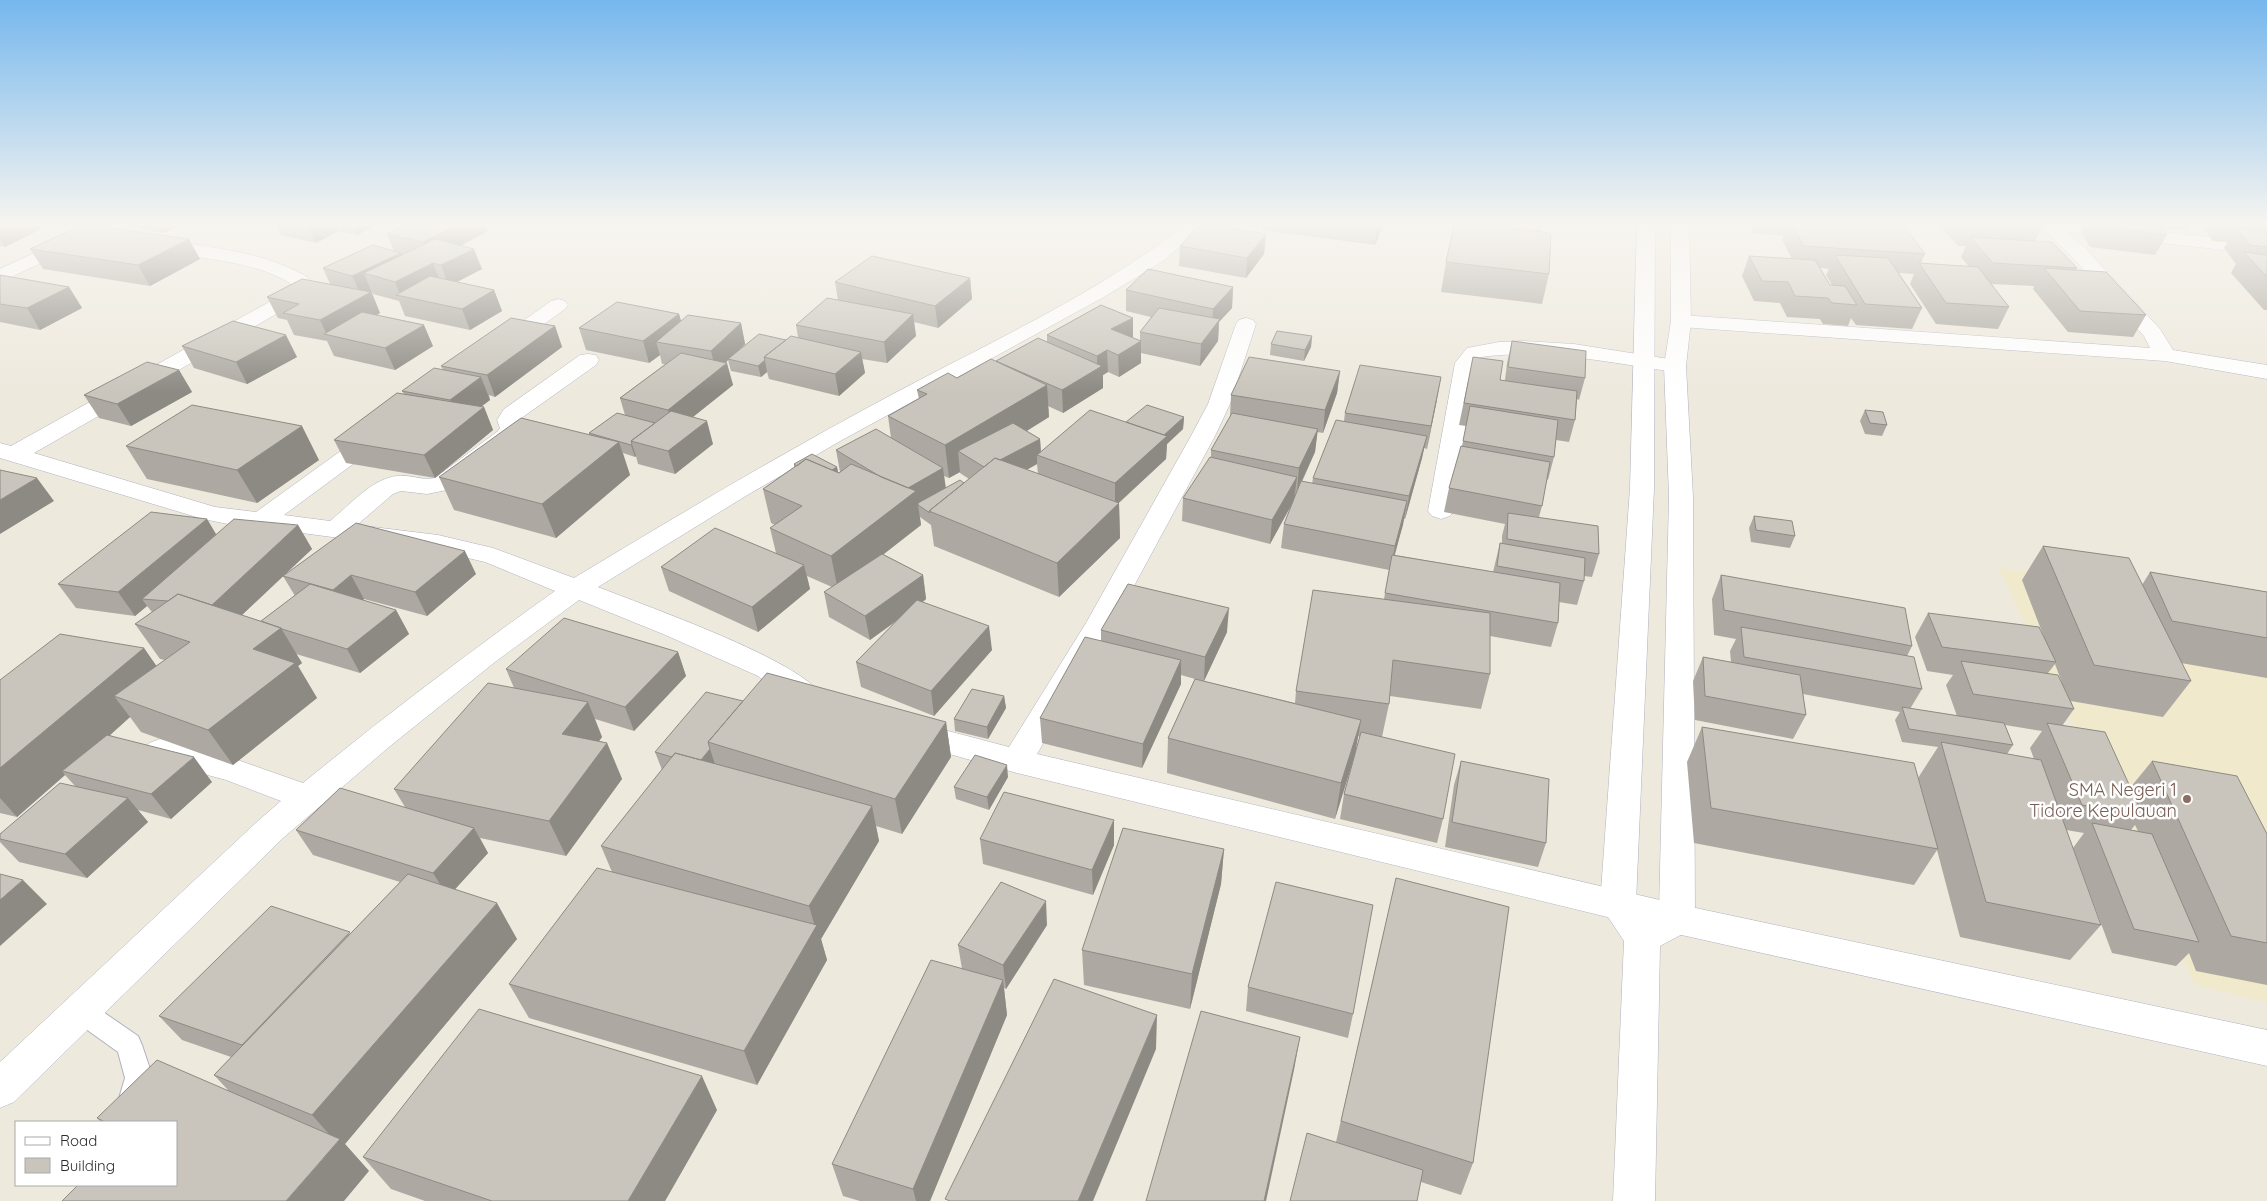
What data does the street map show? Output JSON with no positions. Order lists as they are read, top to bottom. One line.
{"places":["SMA Negeri 1 Tidore Kepulauan"],"legend":["Road","Building"]}
